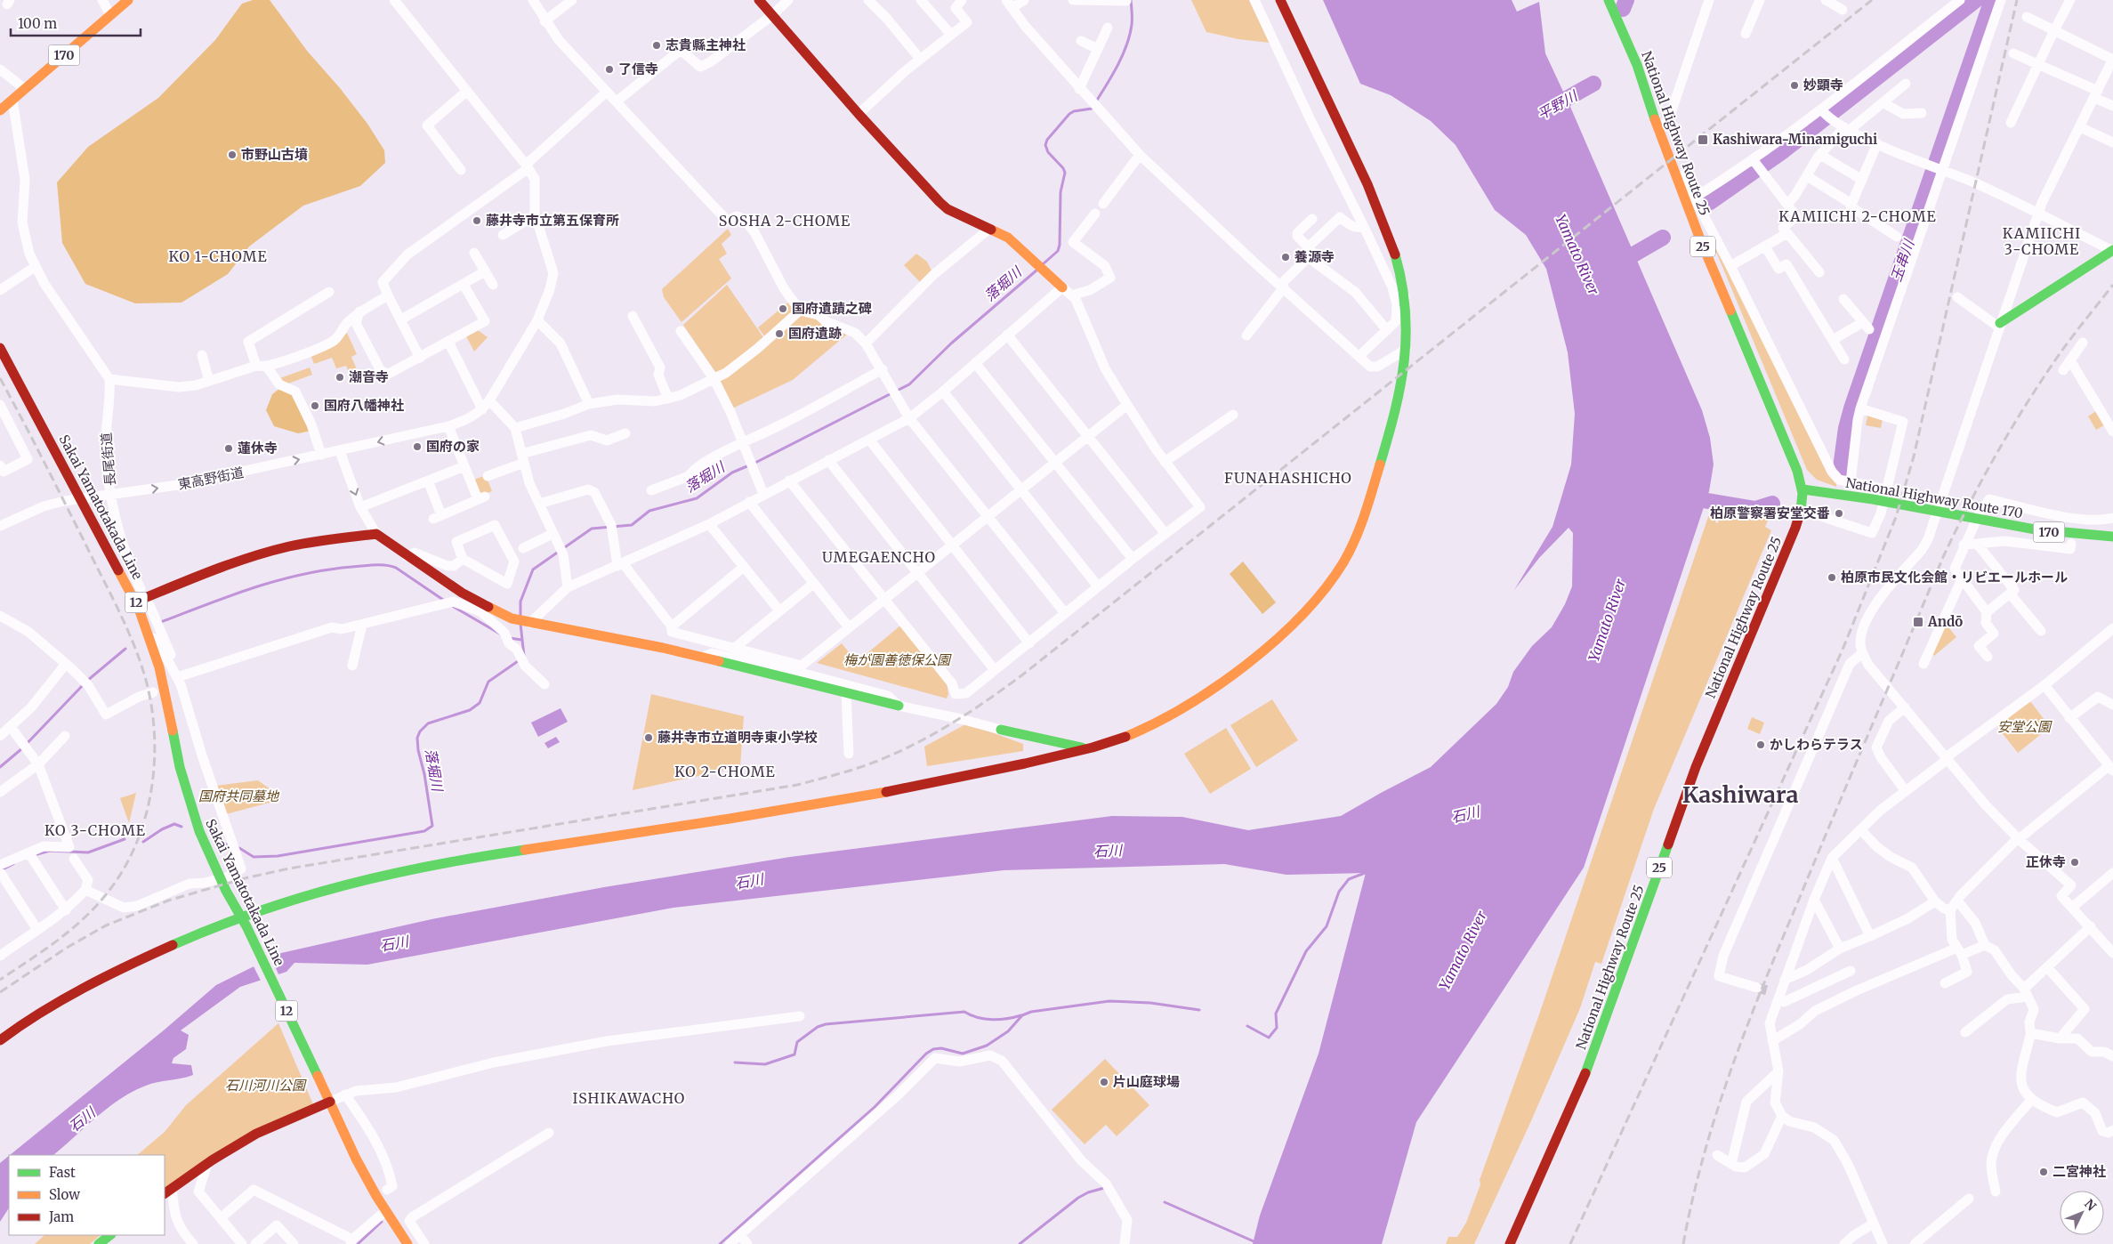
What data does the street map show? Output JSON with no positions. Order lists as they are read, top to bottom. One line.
{"streets":{"main road":["170","National Highway Route 25","25","National Highway Route 170","Sakai Yamatotakada Line","12"],"street":["長尾街道","東高野街道"]},"crossings":[["National Highway Route 25","National Highway Route 170"],["長尾街道","東高野街道"],["東高野街道","Sakai Yamatotakada Line"]],"districts":["KAMIICHI 2-CHOME","SOSHA 2-CHOME","KAMIICHI 3-CHOME","KO 1-CHOME","FUNAHASHICHO","UMEGAENCHO","KO 2-CHOME","Kashiwara","KO 3-CHOME","ISHIKAWACHO"],"water":["平野川","Yamato River","玉串川","落堀川","石川"],"parks":["梅が園善徳保公園","安堂公園","国府共同墓地","石川河川公園"],"places":{"other":["志貴縣主神社","了信寺","妙顕寺","市野山古墳","藤井寺市立第五保育所","養源寺","国府遺蹟之碑","国府遺跡","潮音寺","国府八幡神社","国府の家","蓮休寺","柏原警察署安堂交番","柏原市民文化会館・リビエールホール","藤井寺市立道明寺東小学校","かしわらテラス","正休寺","片山庭球場","二宮神社"],"transit":["Kashiwara-Minamiguchi","Andō"]},"legend":["Fast","Slow","Jam"],"scale_bar":"100 m","north":"top right"}
